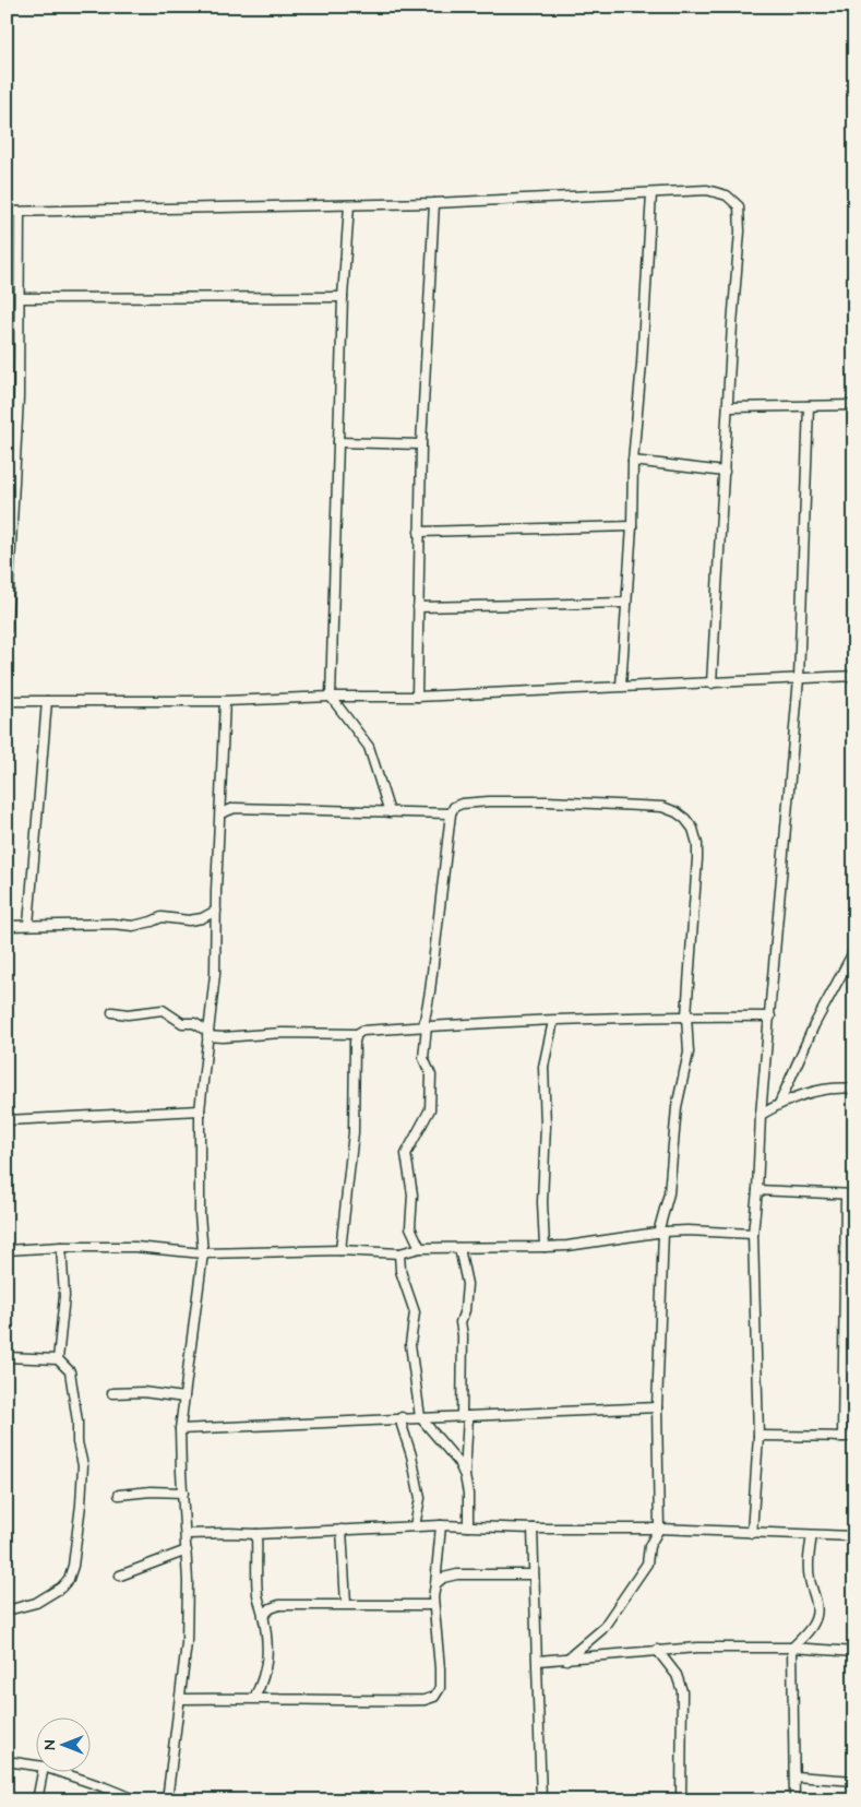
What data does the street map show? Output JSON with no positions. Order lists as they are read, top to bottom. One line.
{"north":"left"}
